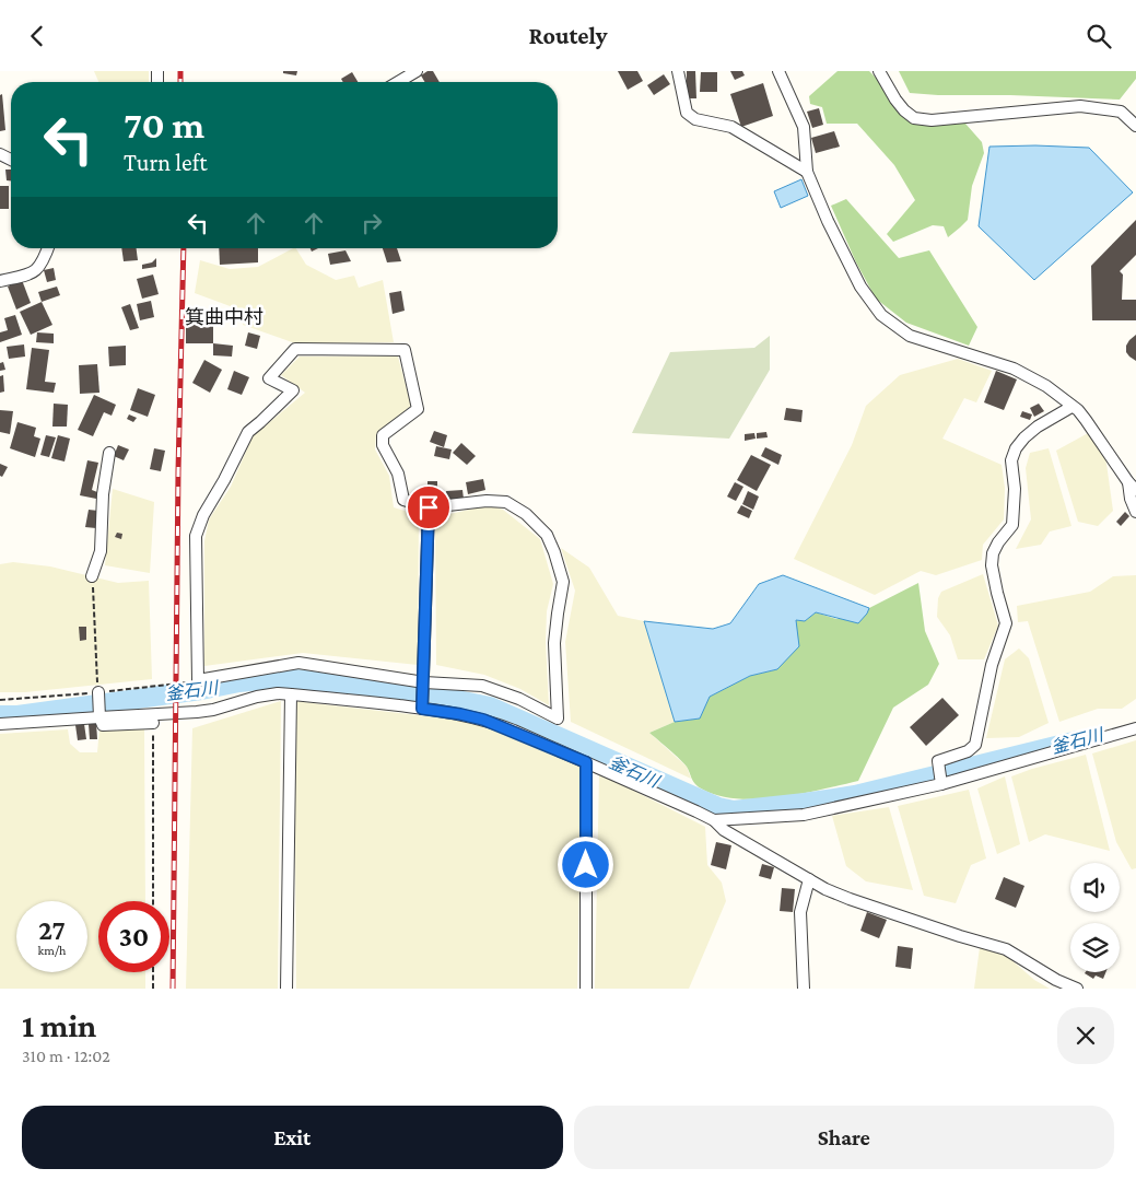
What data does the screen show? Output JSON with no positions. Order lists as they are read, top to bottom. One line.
{"districts":["箕曲中村"],"water":["釜石川"],"page":{"header":"Routely","turn":["70 m","Turn left"],"speed":"27 km/h","limit":"30","heading":["1 min","310 m · 12:02"],"buttons":["Exit","Share"]}}
